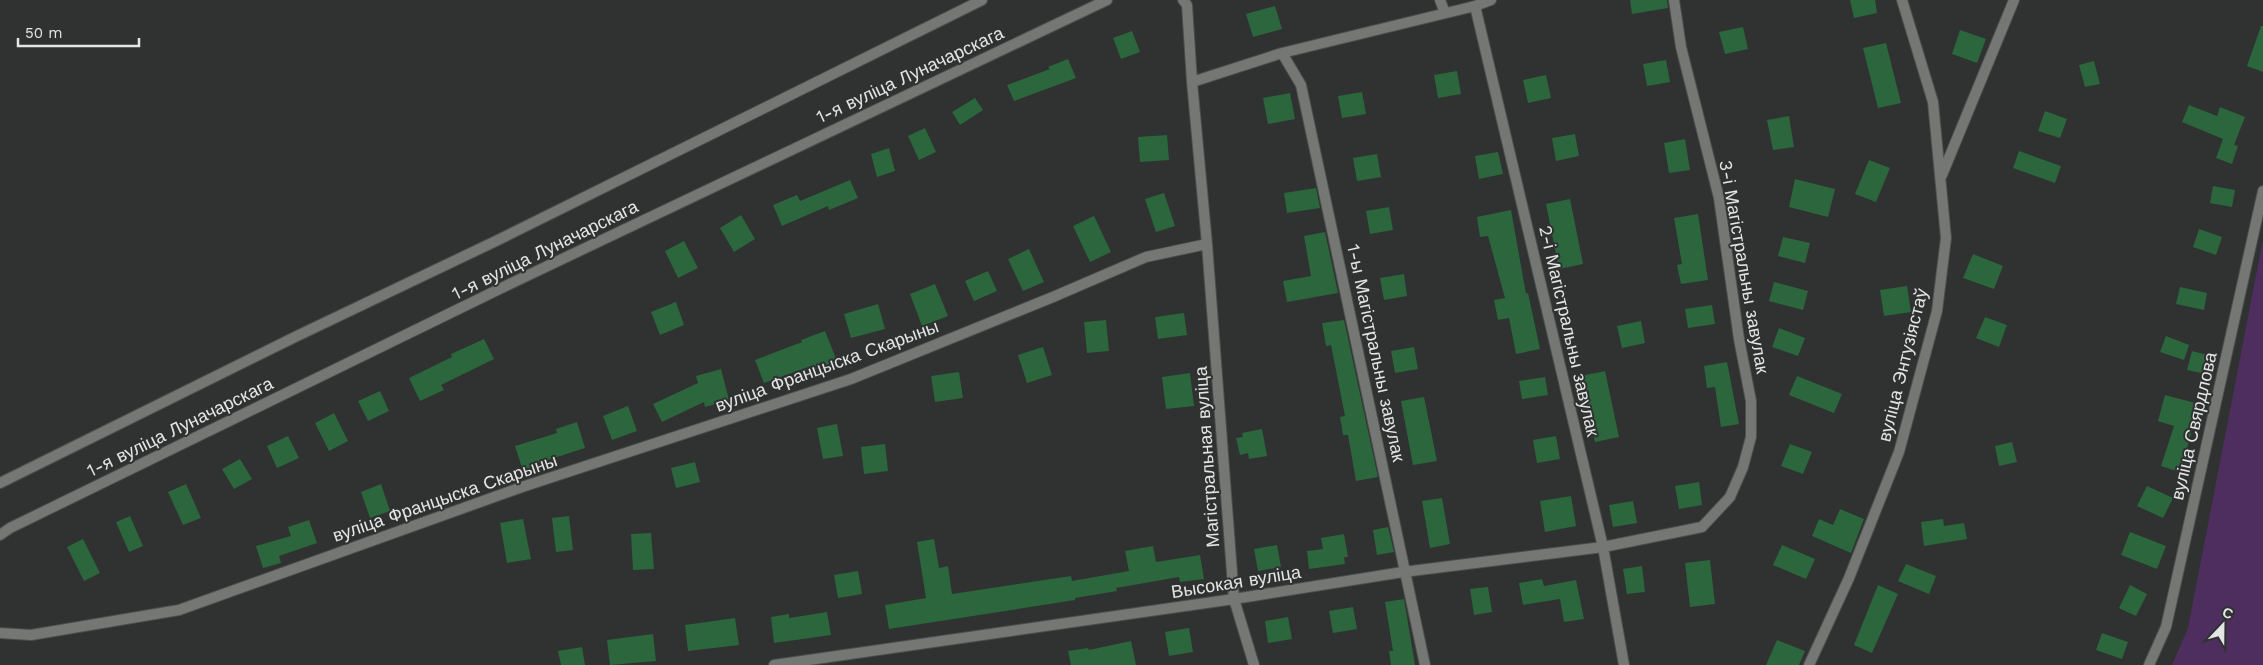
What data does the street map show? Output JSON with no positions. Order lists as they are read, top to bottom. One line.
{"streets":{"street":["1-я вуліца Луначарскага","3-і Магістральны завулак","2-і Магістральны завулак","1-ы Магістральны завулак","вуліца Энтузіястаў","вуліца Францыска Скарыны","вуліца Свярдлова","Магістральная вуліца","Высокая вуліца"]},"crossings":[["3-і Магістральны завулак","Высокая вуліца"],["2-і Магістральны завулак","Высокая вуліца"],["1-ы Магістральны завулак","Высокая вуліца"],["вуліца Францыска Скарыны","Магістральная вуліца"],["Магістральная вуліца","Высокая вуліца"]],"scale_bar":"50 m","north":"top"}
